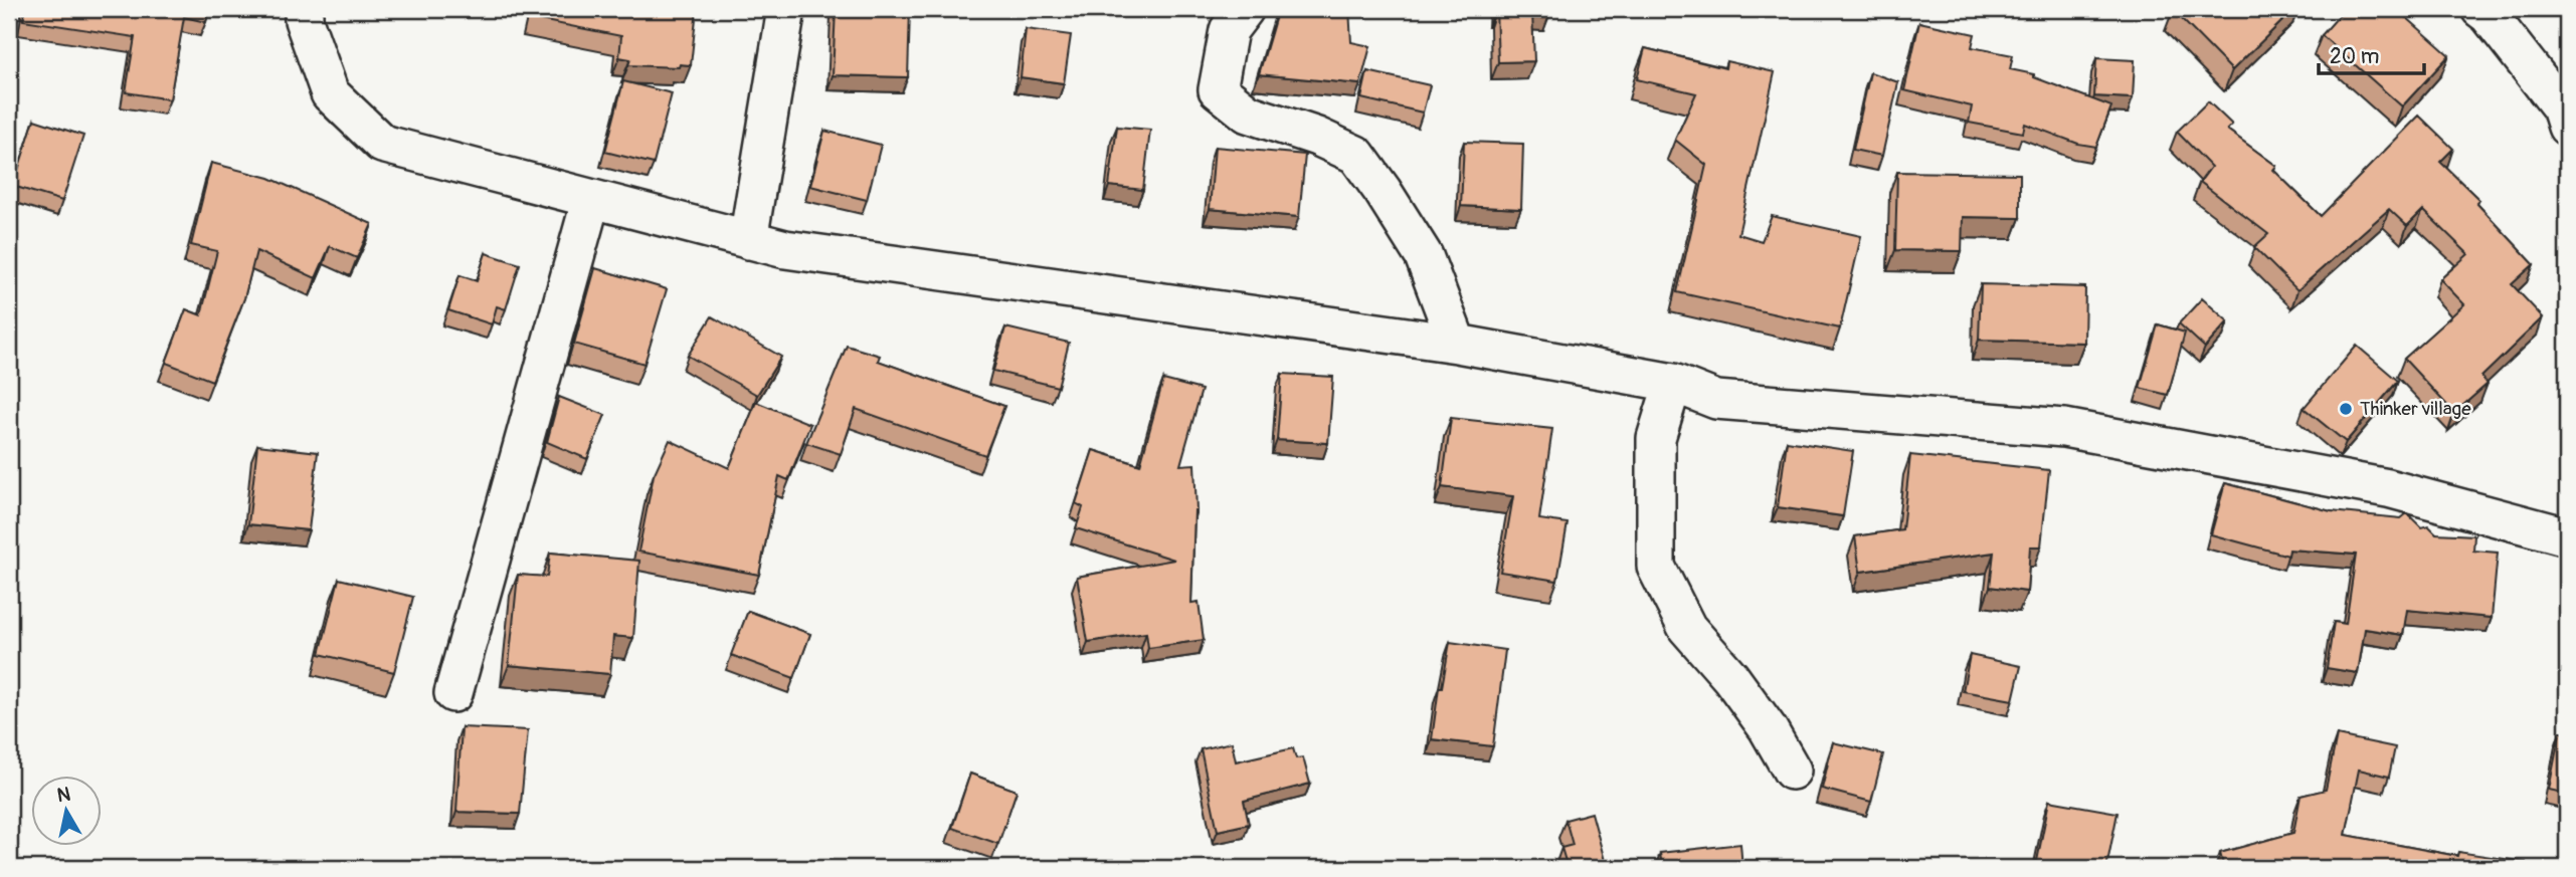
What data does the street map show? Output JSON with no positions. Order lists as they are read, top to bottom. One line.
{"places":["Thinker village"],"scale_bar":"20 m","north":"top"}
